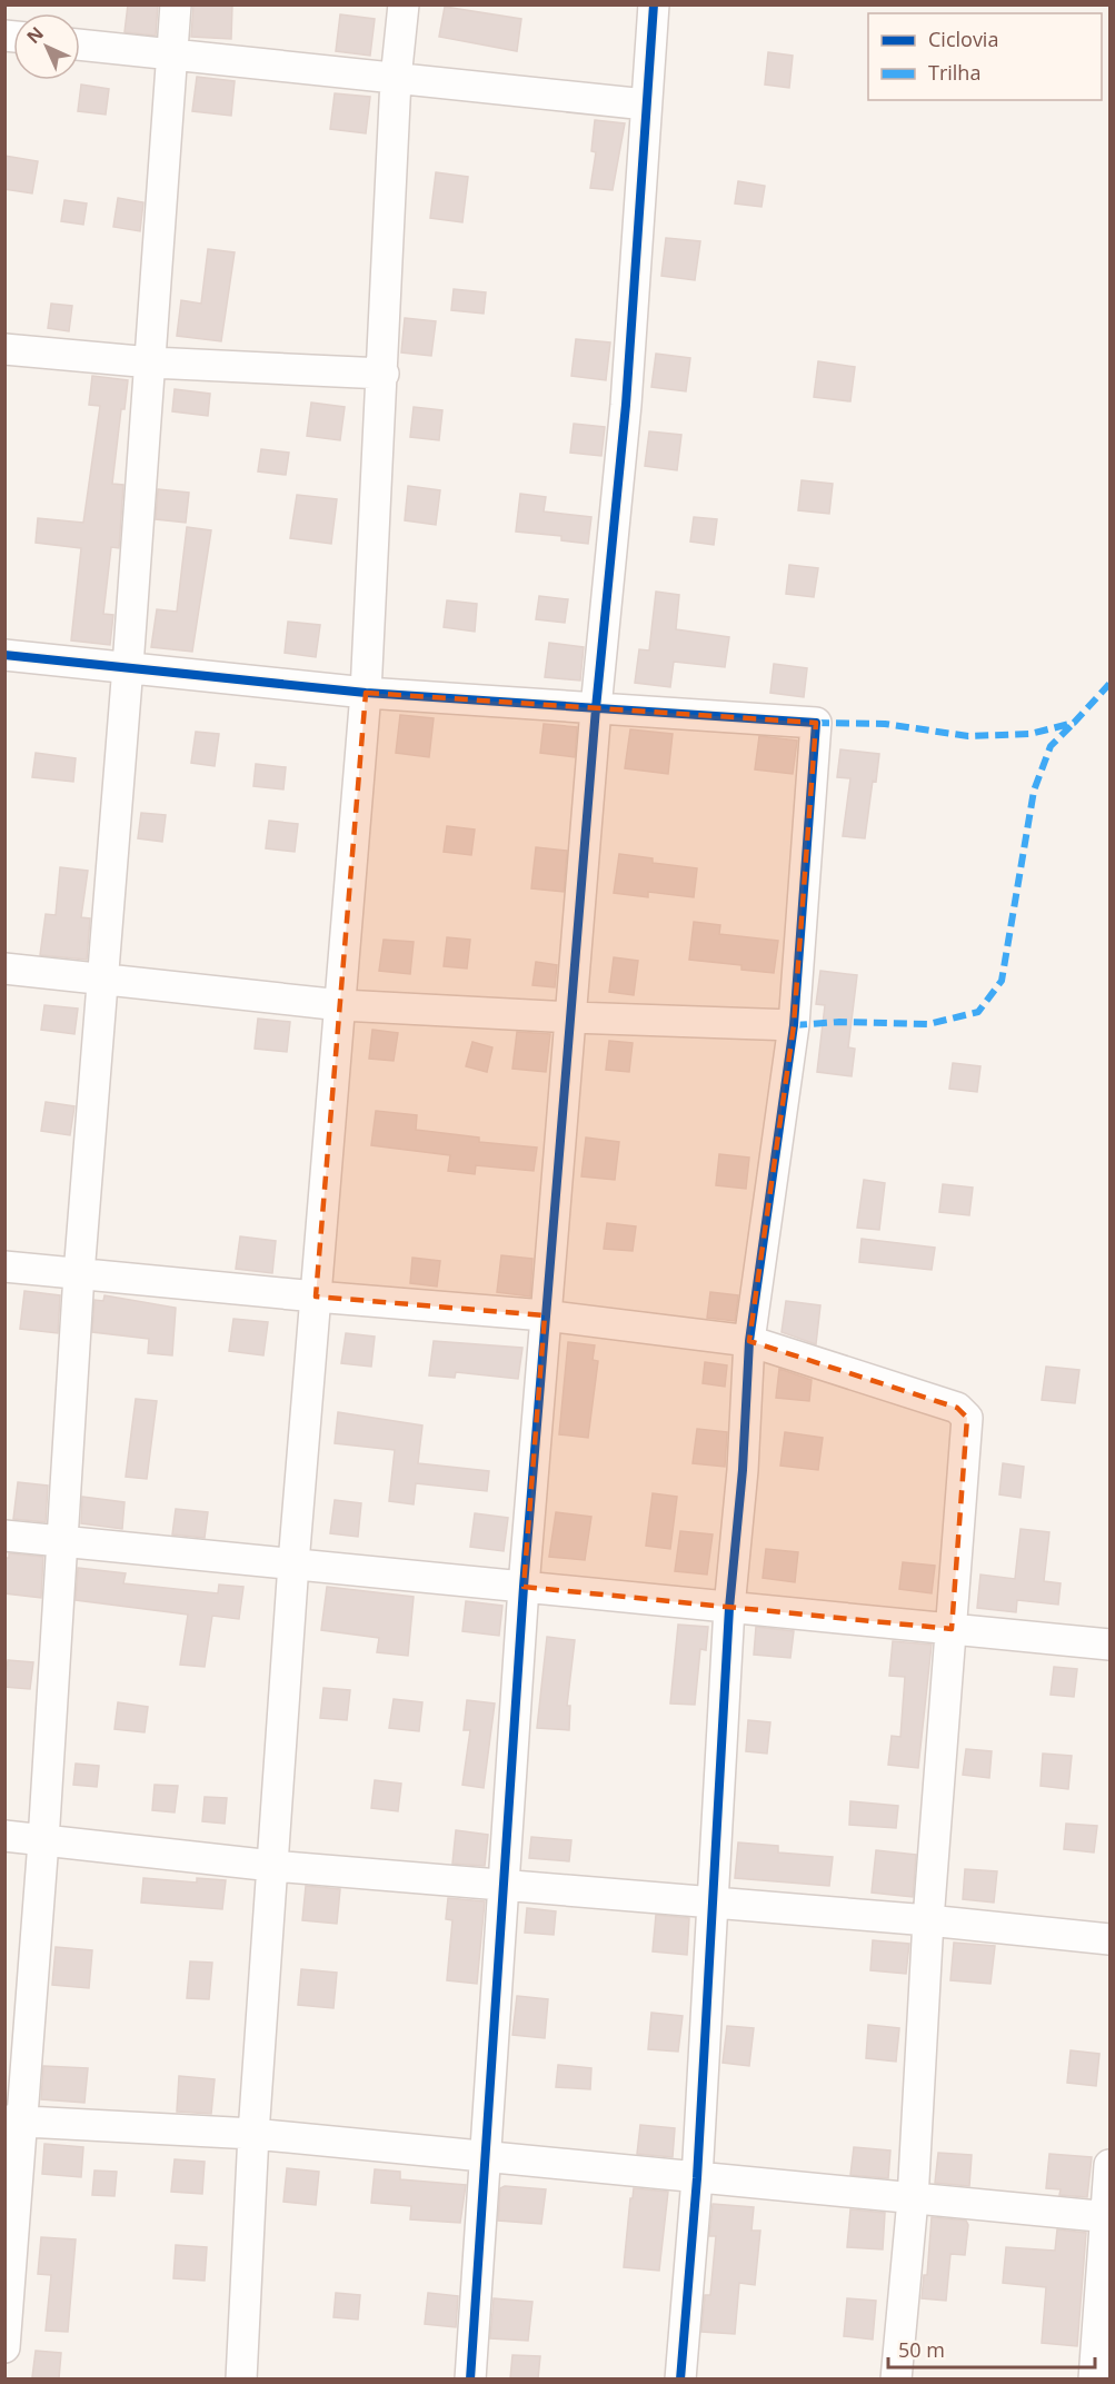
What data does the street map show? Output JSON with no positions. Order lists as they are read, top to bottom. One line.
{"legend":["Ciclovia","Trilha"],"scale_bar":"50 m","north":"top left"}
